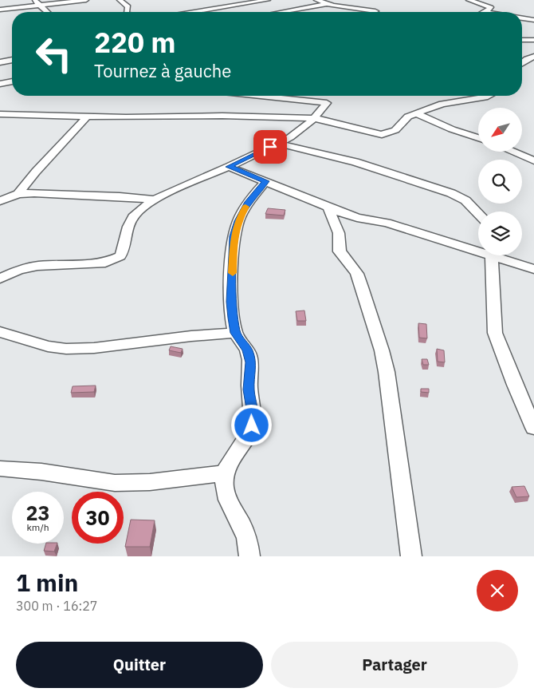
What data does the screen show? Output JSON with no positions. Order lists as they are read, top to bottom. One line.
{"north":"bottom left","page":{"turn":["220 m","Tournez à gauche"],"speed":"23 km/h","limit":"30","heading":["1 min","300 m · 16:27"],"buttons":["Quitter","Partager"]}}
